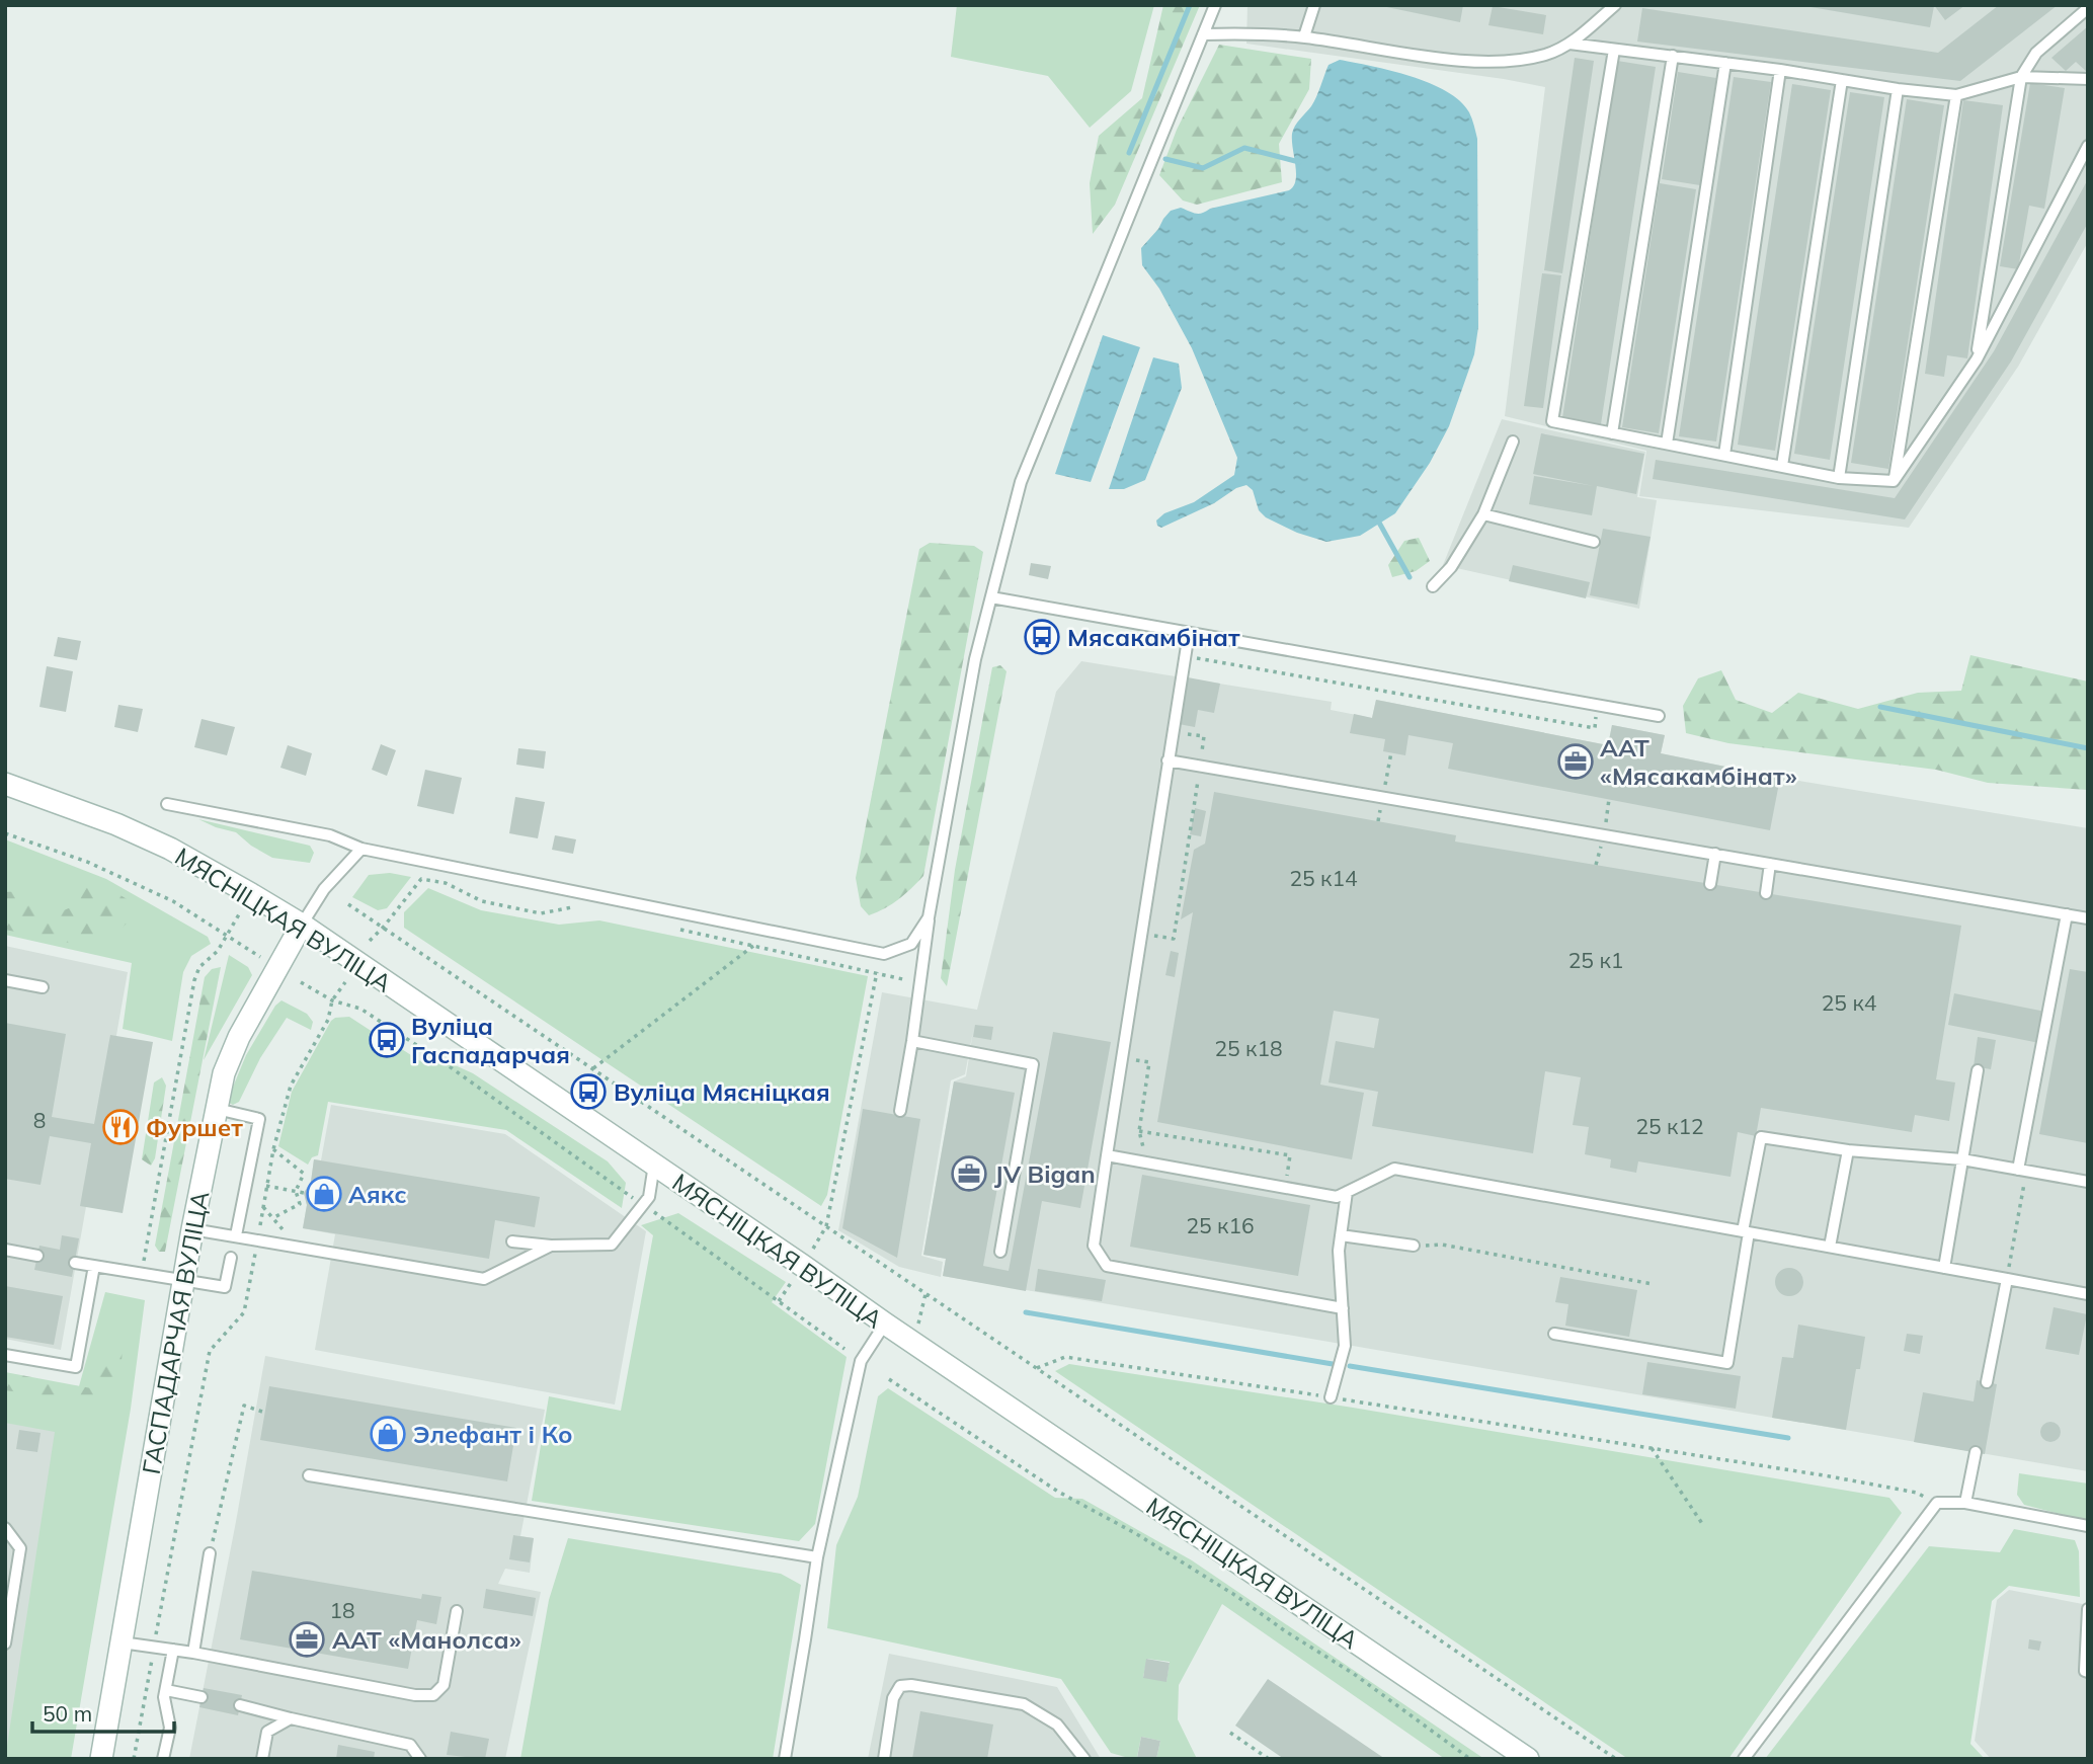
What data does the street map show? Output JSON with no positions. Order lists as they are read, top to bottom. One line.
{"streets":{"main road":["МЯСНІЦКАЯ ВУЛІЦА","ГАСПАДАРЧАЯ ВУЛІЦА"]},"crossings":[["МЯСНІЦКАЯ ВУЛІЦА","ГАСПАДАРЧАЯ ВУЛІЦА"]],"places":{"bus stop":["Мясакамбінат","Вуліца Гаспадарчая","Вуліца Мясніцкая"],"office":["ААТ «Мясакамбінат»","JV Bigan","ААТ «Манолса»"],"restaurant":["Фуршет"],"shop":["Аякс","Элефант і Ко"]},"house_numbers":["25 к14","25 к1","25 к4","25 к18","8","25 к12","25 к16","18"],"scale_bar":"50 m"}
